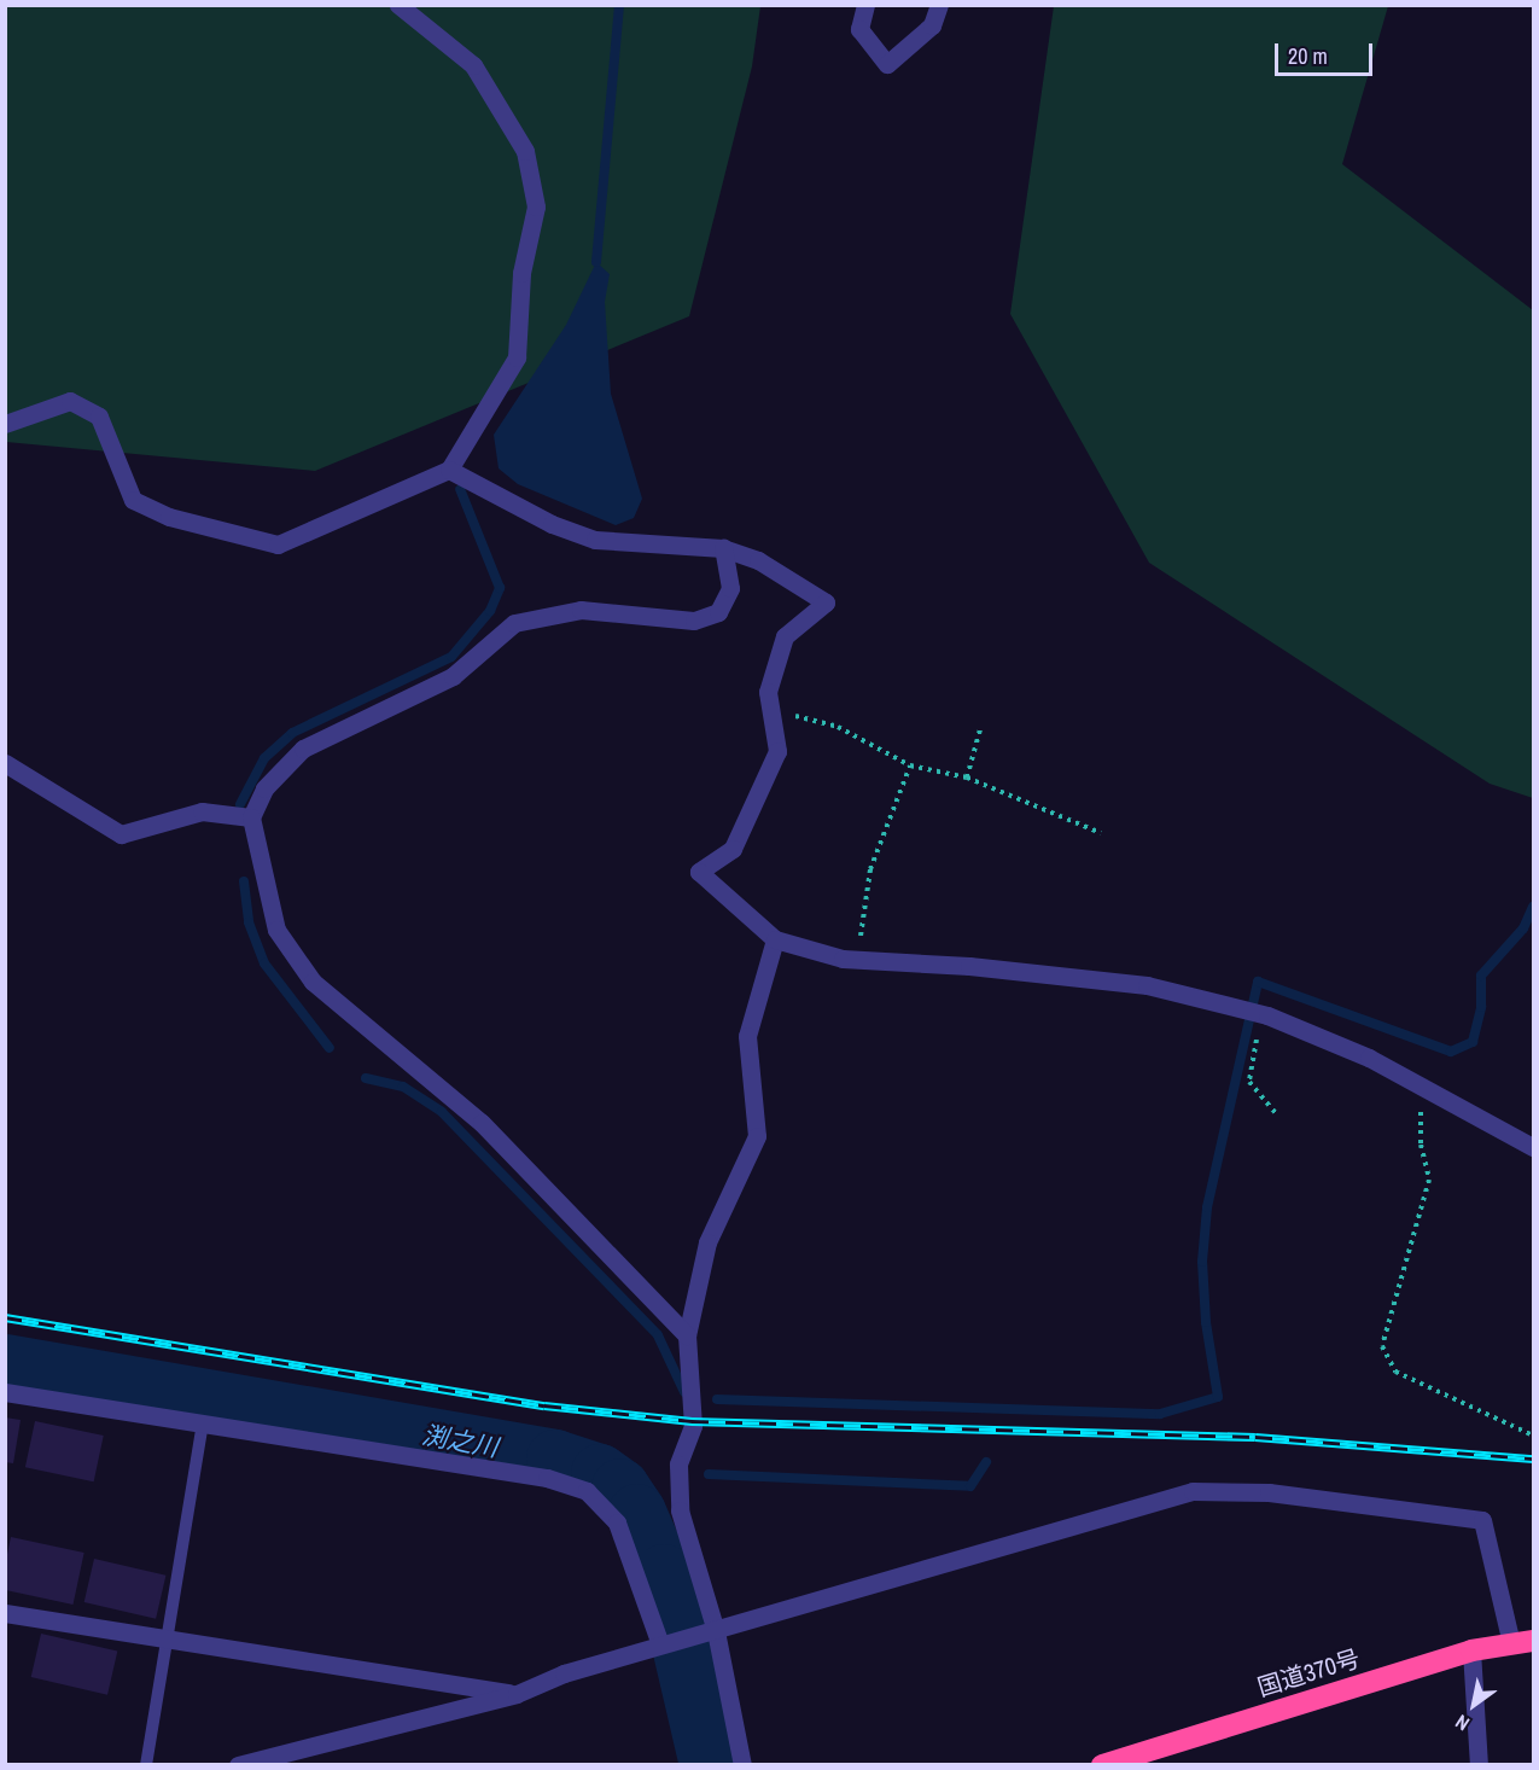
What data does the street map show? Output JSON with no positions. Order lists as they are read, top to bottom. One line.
{"streets":{"highway":["国道370号"]},"water":["渕之川"],"scale_bar":"20 m","north":"bottom left"}
